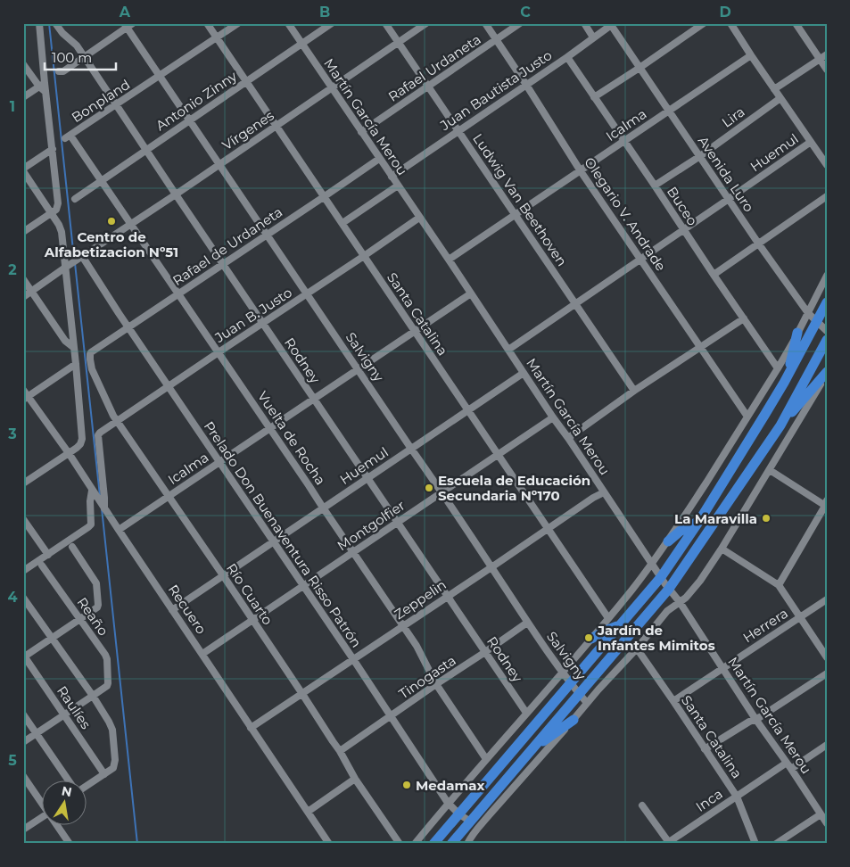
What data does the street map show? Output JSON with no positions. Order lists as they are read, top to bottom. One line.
{"streets":{"street":["Rafael Urdaneta","Juan Bautista Justo","Bonpland","Antonio Zinny","Martín García Merou","Lira","Icalma","Vírgenes","Huemul","Avenida Luro","Ludwig Van Beethoven","Buceo","Olegario V. Andrade","Rafael de Urdaneta","Santa Catalina","Juan B. Justo","Salvigny","Rodney","Vuelta de Rocha","Montgolfier","Prelado Don Buenaventura Risso Patrón","Río Cuarto","Zeppelin","Recuero","Reaño","Herrera","Tinogasta","Raulíes","Inca"]},"crossings":[["Rafael Urdaneta","Martín García Merou"],["Rafael Urdaneta","Ludwig Van Beethoven"],["Rafael Urdaneta","Olegario V. Andrade"],["Juan Bautista Justo","Martín García Merou"],["Juan Bautista Justo","Avenida Luro"],["Juan Bautista Justo","Ludwig Van Beethoven"],["Juan Bautista Justo","Buceo"],["Juan Bautista Justo","Olegario V. Andrade"],["Bonpland","Santa Catalina"],["Bonpland","Salvigny"],["Bonpland","Rodney"],["Bonpland","Vuelta de Rocha"],["Antonio Zinny","Martín García Merou"],["Antonio Zinny","Santa Catalina"],["Antonio Zinny","Salvigny"],["Antonio Zinny","Rodney"],["Antonio Zinny","Vuelta de Rocha"],["Martín García Merou","Icalma"],["Martín García Merou","Vírgenes"],["Martín García Merou","Huemul"],["Martín García Merou","Rafael de Urdaneta"],["Martín García Merou","Juan B. Justo"],["Martín García Merou","Montgolfier"],["Martín García Merou","Zeppelin"],["Martín García Merou","Herrera"],["Martín García Merou","Inca"],["Lira","Avenida Luro"],["Lira","Buceo"],["Icalma","Avenida Luro"],["Icalma","Ludwig Van Beethoven"],["Icalma","Buceo"],["Icalma","Olegario V. Andrade"],["Icalma","Santa Catalina"],["Icalma","Salvigny"],["Icalma","Rodney"],["Icalma","Vuelta de Rocha"],["Icalma","Prelado Don Buenaventura Risso Patrón"],["Icalma","Río Cuarto"],["Icalma","Recuero"],["Vírgenes","Ludwig Van Beethoven"],["Vírgenes","Santa Catalina"],["Vírgenes","Salvigny"],["Vírgenes","Rodney"],["Vírgenes","Vuelta de Rocha"],["Vírgenes","Prelado Don Buenaventura Risso Patrón"],["Huemul","Avenida Luro"],["Huemul","Ludwig Van Beethoven"],["Huemul","Buceo"],["Huemul","Olegario V. Andrade"],["Huemul","Santa Catalina"],["Huemul","Salvigny"],["Huemul","Rodney"],["Huemul","Vuelta de Rocha"],["Huemul","Prelado Don Buenaventura Risso Patrón"],["Huemul","Río Cuarto"],["Huemul","Recuero"],["Rafael de Urdaneta","Santa Catalina"],["Rafael de Urdaneta","Salvigny"],["Rafael de Urdaneta","Rodney"],["Rafael de Urdaneta","Vuelta de Rocha"],["Rafael de Urdaneta","Prelado Don Buenaventura Risso Patrón"],["Rafael de Urdaneta","Río Cuarto"],["Santa Catalina","Juan B. Justo"],["Santa Catalina","Montgolfier"],["Santa Catalina","Zeppelin"],["Santa Catalina","Herrera"],["Santa Catalina","Inca"],["Juan B. Justo","Salvigny"],["Juan B. Justo","Rodney"],["Juan B. Justo","Vuelta de Rocha"],["Juan B. Justo","Prelado Don Buenaventura Risso Patrón"],["Juan B. Justo","Río Cuarto"],["Juan B. Justo","Recuero"],["Salvigny","Montgolfier"],["Salvigny","Zeppelin"],["Salvigny","Tinogasta"],["Rodney","Montgolfier"],["Rodney","Zeppelin"],["Rodney","Tinogasta"],["Vuelta de Rocha","Montgolfier"],["Vuelta de Rocha","Zeppelin"],["Vuelta de Rocha","Tinogasta"],["Montgolfier","Prelado Don Buenaventura Risso Patrón"],["Montgolfier","Río Cuarto"],["Montgolfier","Recuero"],["Prelado Don Buenaventura Risso Patrón","Zeppelin"],["Prelado Don Buenaventura Risso Patrón","Tinogasta"],["Río Cuarto","Zeppelin"],["Río Cuarto","Tinogasta"],["Zeppelin","Recuero"]],"places":["Centro de Alfabetizacion Nº51","Escuela de Educación Secundaria Nº170","La Maravilla","Jardín de Infantes Mimitos","Medamax"],"scale_bar":"100 m","north":"top","grid":{"columns":["A","B","C","D"],"rows":["1","2","3","4","5"]}}
